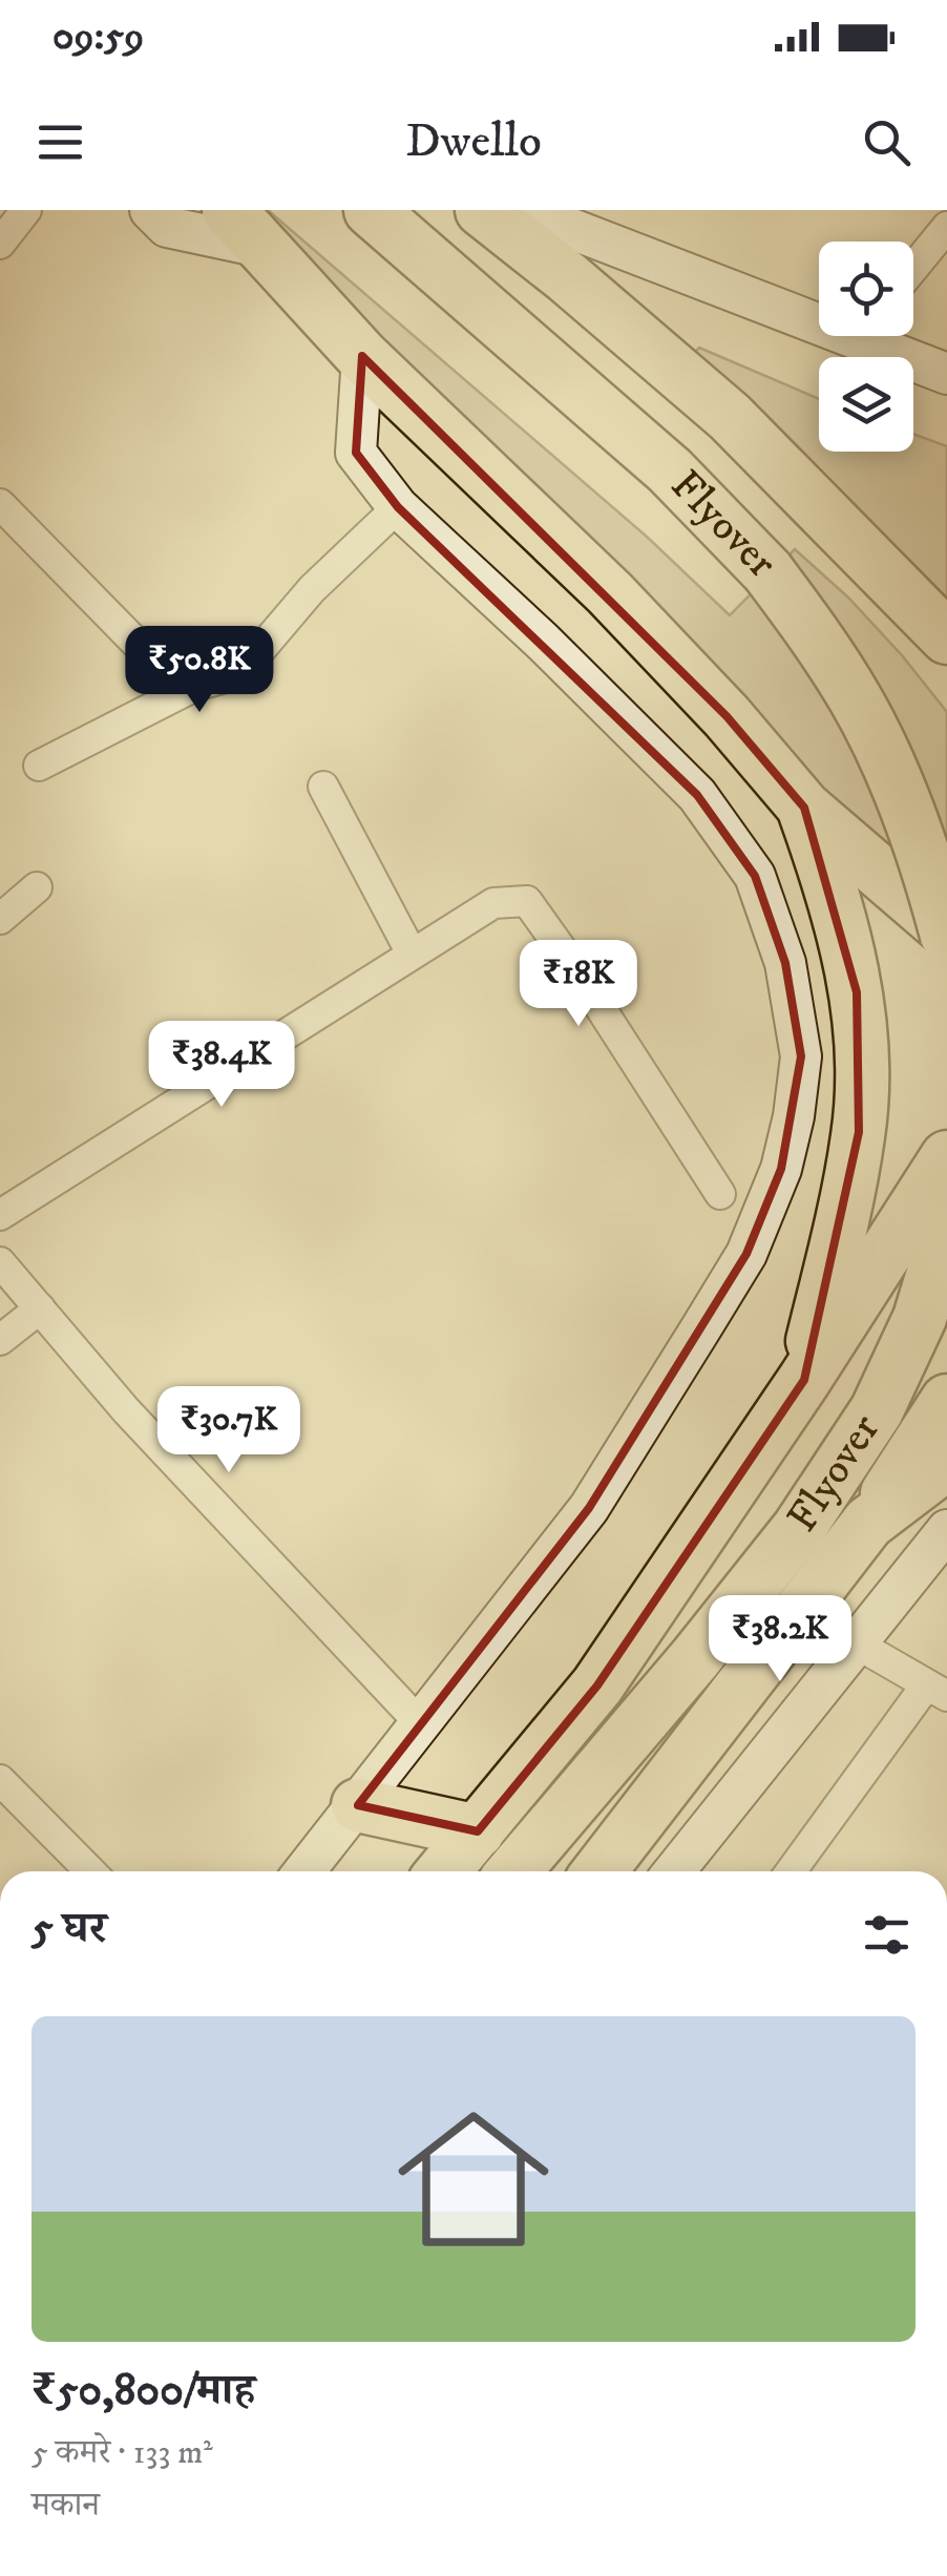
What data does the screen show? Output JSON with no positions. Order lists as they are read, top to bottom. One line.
{"streets":{"highway":["Flyover"]},"page":{"status":"09:59","header":"Dwello","price":["₹50.8K","₹18K","₹38.4K","₹30.7K","₹38.2K"],"heading":"5 घर","list":[{"name":"₹50,800/माह","note":"5 कमरे · 133 m² · मकान"}]}}
